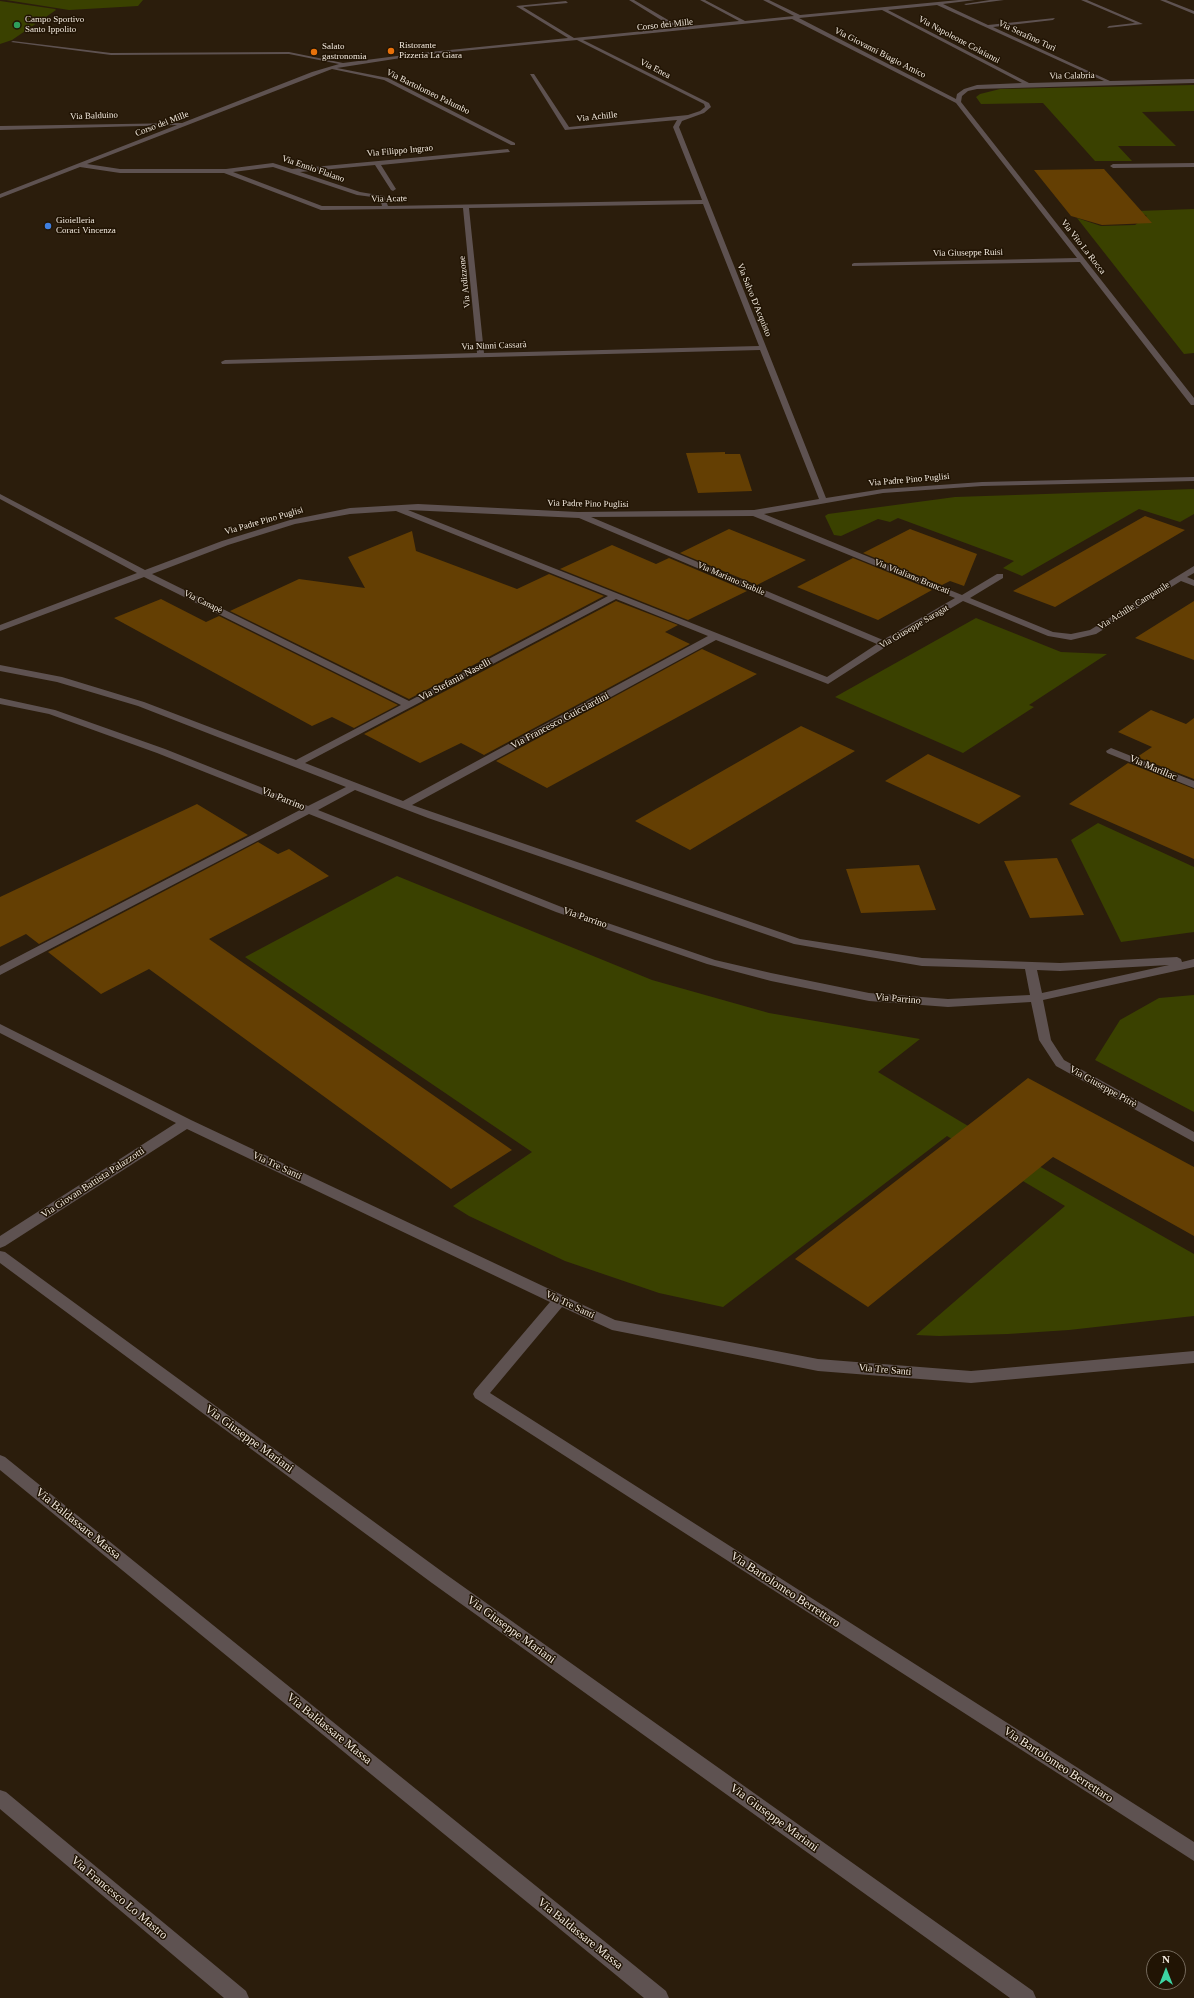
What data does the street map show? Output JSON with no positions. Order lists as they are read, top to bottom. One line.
{"streets":{"street":["Corso dei Mille","Via Serafino Turi","Via Napoleone Colaianni","Via Giovanni Biagio Amico","Via Enea","Via Calabria","Via Bartolomeo Palumbo","Via Balduino","Via Achille","Via Filippo Ingrao","Via Ennio Flaiano","Via Acate","Via Vito La Rocca","Via Giuseppe Ruisi","Via Ardizzone","Via Salvo D'Acquisto","Via Ninni Cassarà","Via Padre Pino Puglisi","Via Vitaliano Brancati","Via Mariano Stabile","Via Canapè","Via Achille Campanile","Via Giuseppe Saragat","Via Stefania Naselli","Via Francesco Guicciardini","Via Marillac","Via Parrino","Via Giuseppe Pitrè","Via Tre Santi","Via Giovan Battista Palazzotti","Via Giuseppe Mariani","Via Baldassare Massa","Via Bartolomeo Berrettaro","Via Francesco Lo Mastro"]},"crossings":[["Corso dei Mille","Via Serafino Turi"],["Corso dei Mille","Via Napoleone Colaianni"],["Corso dei Mille","Via Giovanni Biagio Amico"],["Corso dei Mille","Via Enea"],["Corso dei Mille","Via Bartolomeo Palumbo"],["Corso dei Mille","Via Balduino"],["Corso dei Mille","Via Acate"],["Via Serafino Turi","Via Calabria"],["Via Napoleone Colaianni","Via Calabria"],["Via Giovanni Biagio Amico","Via Calabria"],["Via Giovanni Biagio Amico","Via Vito La Rocca"],["Via Enea","Via Achille"],["Via Enea","Via Salvo D'Acquisto"],["Via Calabria","Via Vito La Rocca"],["Via Achille","Via Salvo D'Acquisto"],["Via Filippo Ingrao","Via Ennio Flaiano"],["Via Ennio Flaiano","Via Acate"],["Via Acate","Via Ardizzone"],["Via Acate","Via Salvo D'Acquisto"],["Via Vito La Rocca","Via Giuseppe Ruisi"],["Via Ardizzone","Via Ninni Cassarà"],["Via Salvo D'Acquisto","Via Ninni Cassarà"],["Via Salvo D'Acquisto","Via Padre Pino Puglisi"],["Via Padre Pino Puglisi","Via Vitaliano Brancati"],["Via Padre Pino Puglisi","Via Mariano Stabile"],["Via Padre Pino Puglisi","Via Canapè"],["Via Vitaliano Brancati","Via Achille Campanile"],["Via Vitaliano Brancati","Via Giuseppe Saragat"],["Via Mariano Stabile","Via Giuseppe Saragat"],["Via Canapè","Via Stefania Naselli"],["Via Giuseppe Saragat","Via Francesco Guicciardini"],["Via Parrino","Via Giuseppe Pitrè"],["Via Tre Santi","Via Giovan Battista Palazzotti"],["Via Tre Santi","Via Bartolomeo Berrettaro"]],"places":["Campo Sportivo Santo Ippolito","Ristorante Pizzeria La Giara","Salato gastronomia","Gioielleria Coraci Vincenza"],"north":"top"}
